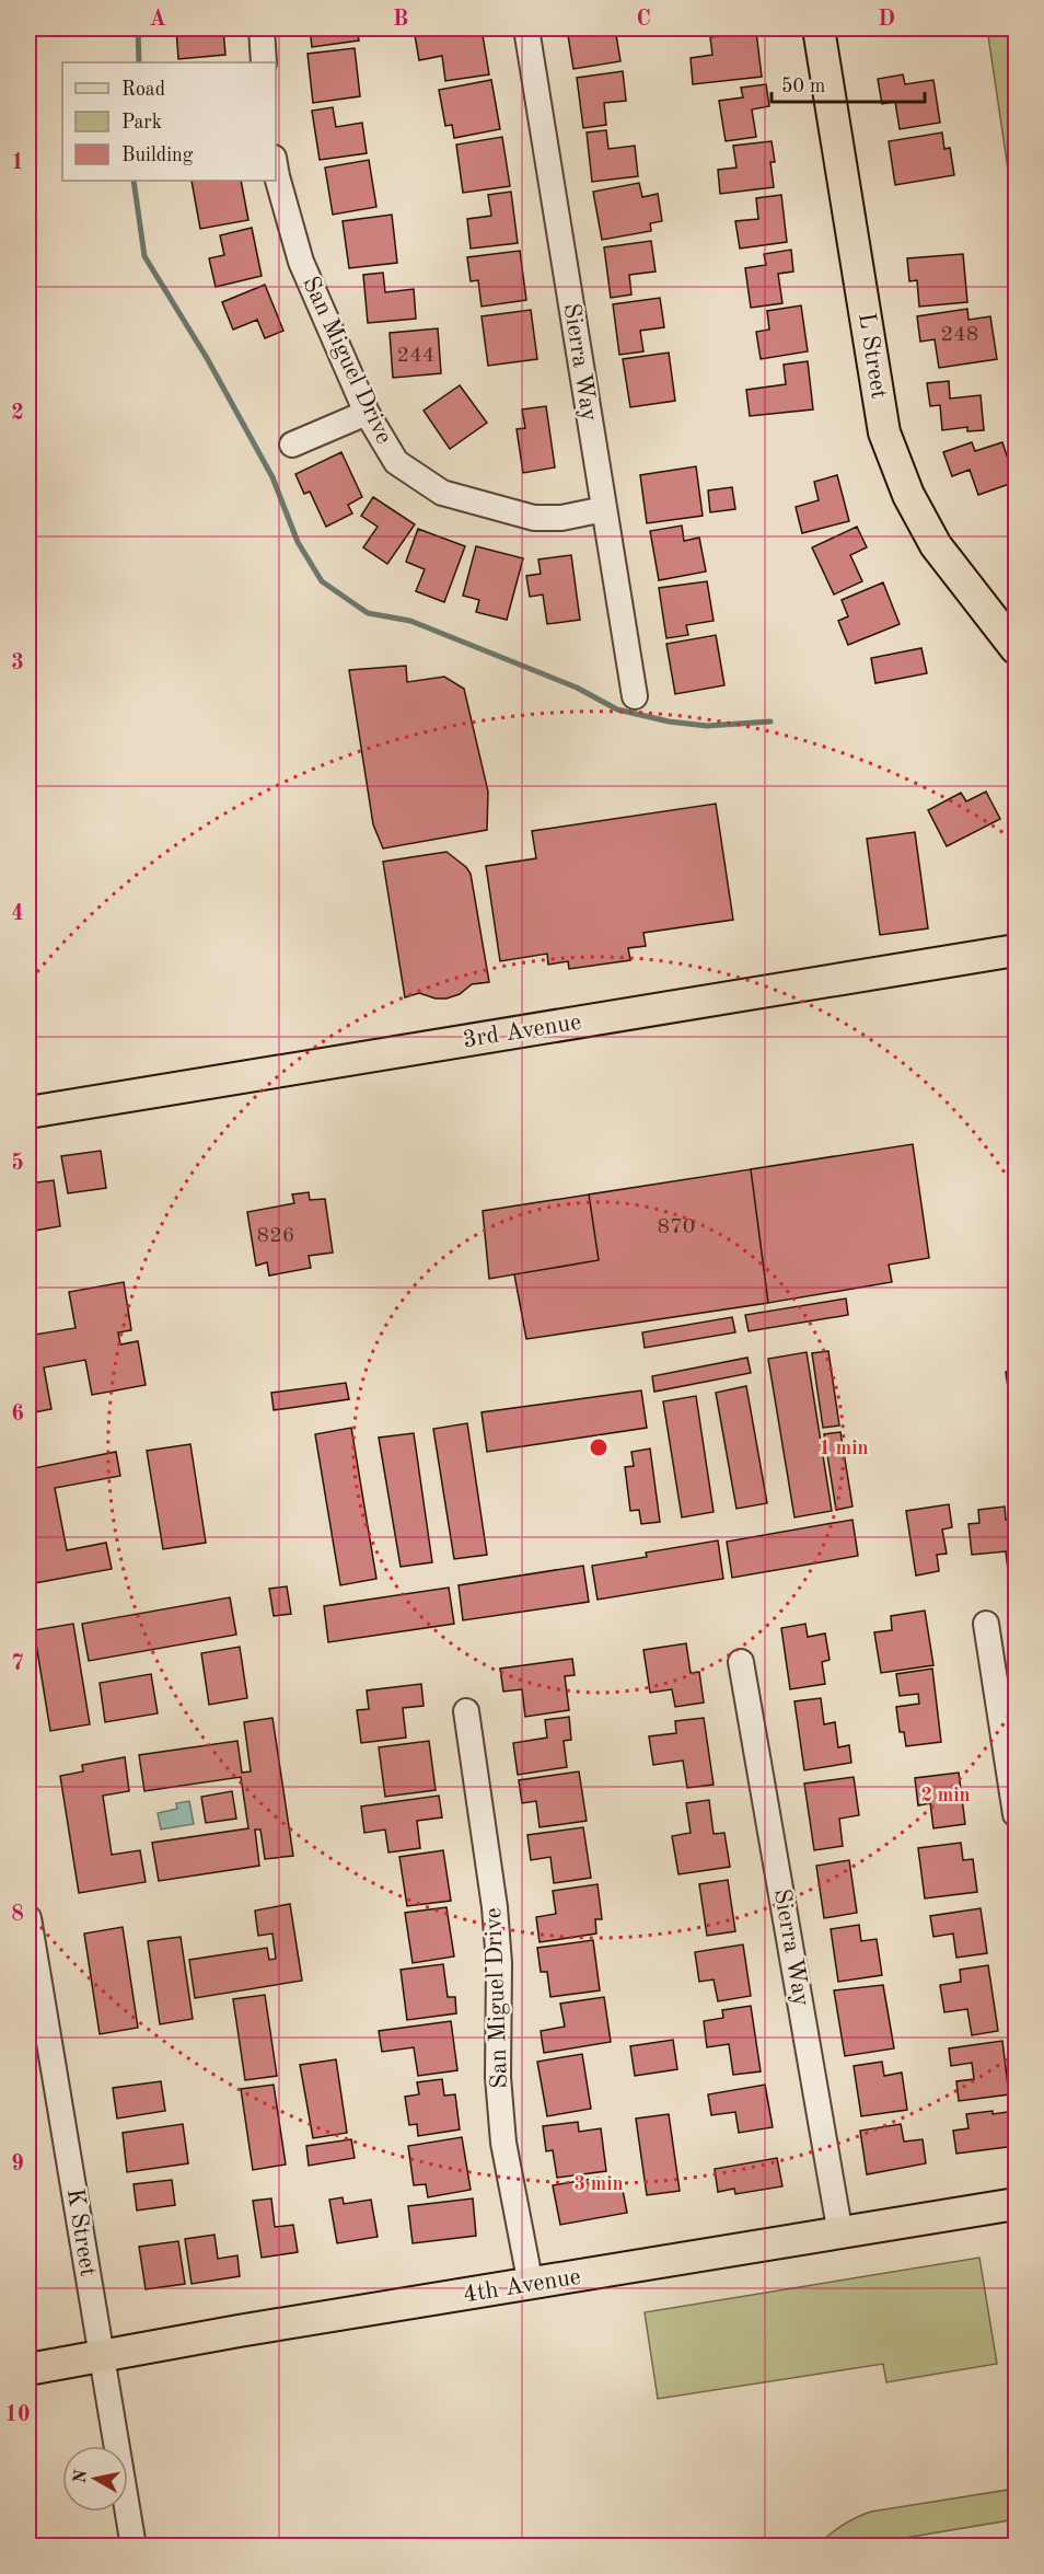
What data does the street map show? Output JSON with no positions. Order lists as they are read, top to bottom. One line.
{"streets":{"main road":["L Street","3rd Avenue","4th Avenue"],"street":["San Miguel Drive","Sierra Way","K Street"]},"crossings":[["San Miguel Drive","Sierra Way"],["San Miguel Drive","4th Avenue"],["Sierra Way","4th Avenue"],["K Street","4th Avenue"]],"house_numbers":["248","244","870","826"],"legend":["Road","Park","Building"],"scale_bar":"50 m","north":"left","grid":{"columns":["A","B","C","D"],"rows":["1","2","3","4","5","6","7","8","9","10"]},"rings":["1 min","2 min","3 min"]}
